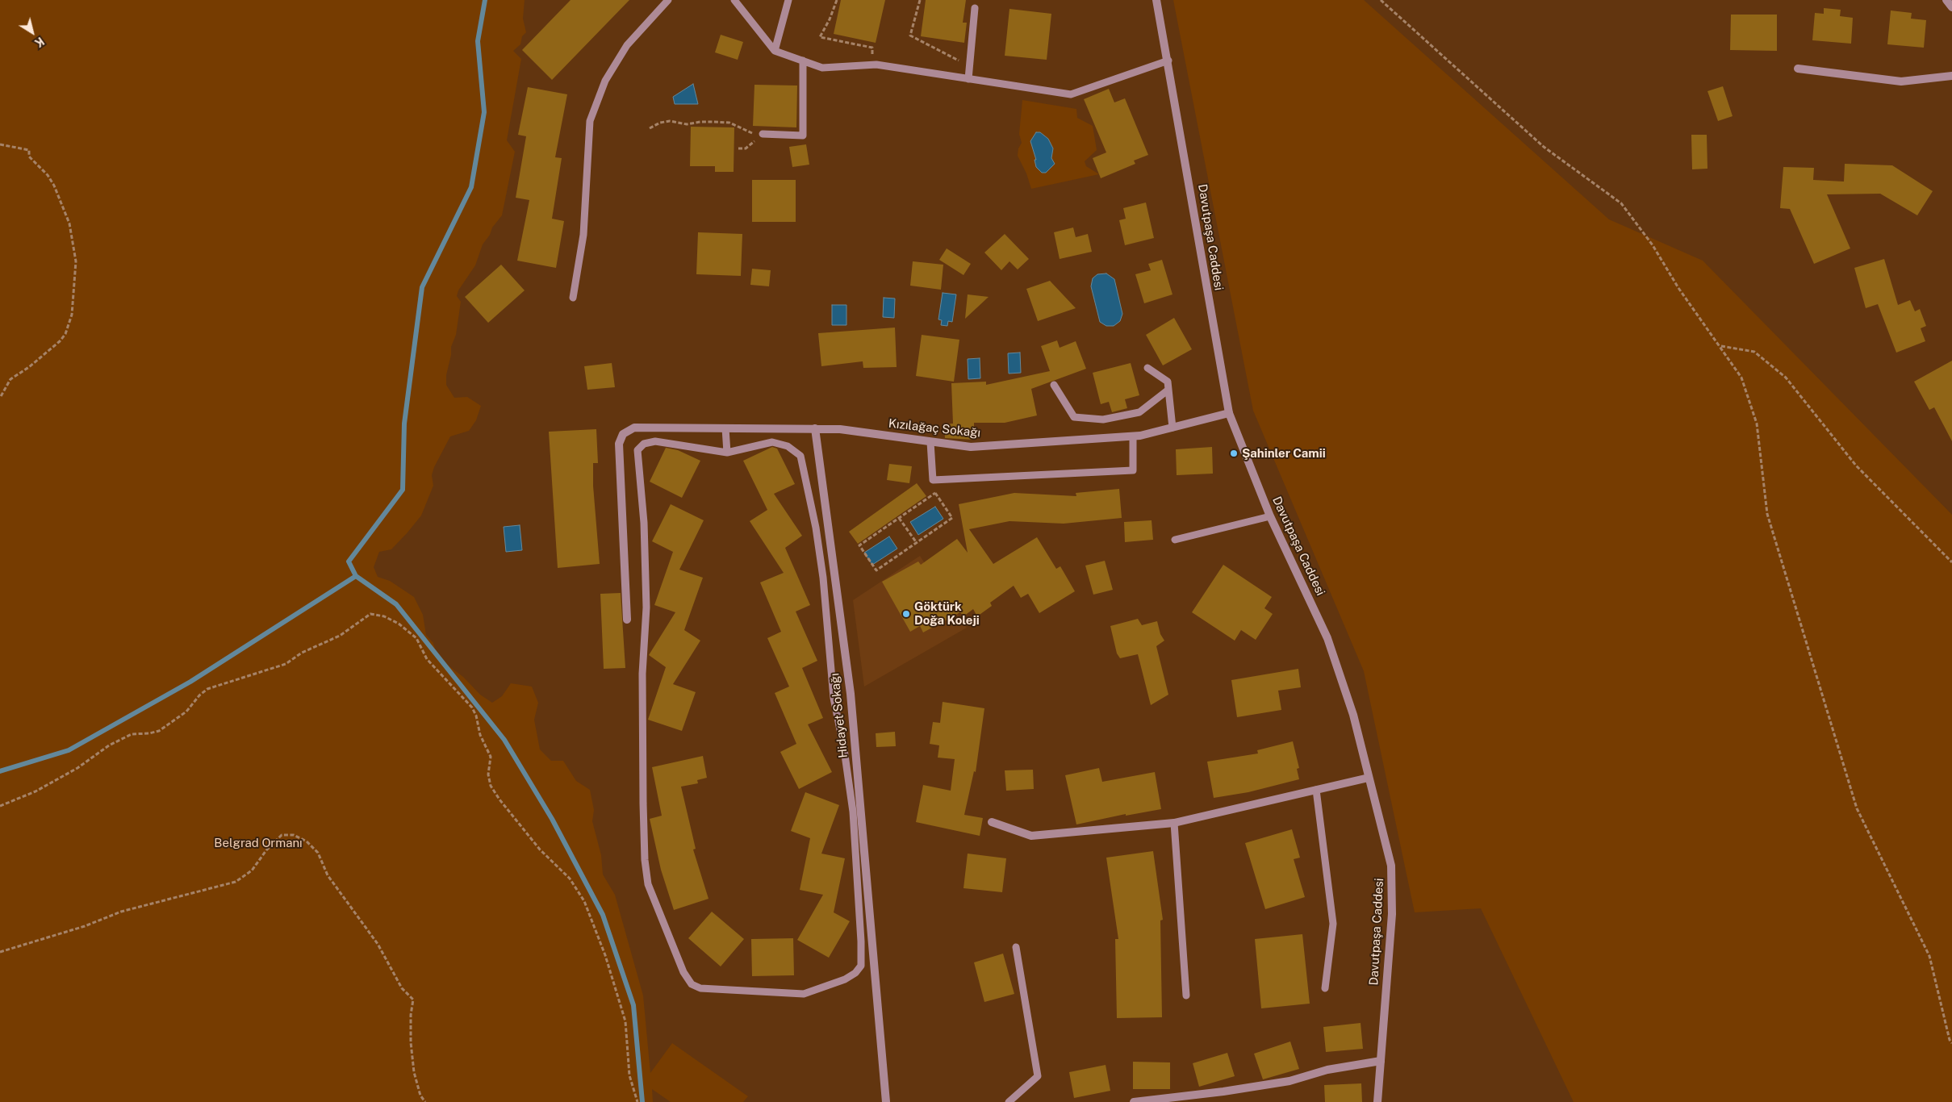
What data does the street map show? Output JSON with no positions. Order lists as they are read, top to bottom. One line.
{"streets":{"street":["Davutpaşa Caddesi","Kızılağaç Sokağı","Hidayet Sokağı"]},"crossings":[["Davutpaşa Caddesi","Kızılağaç Sokağı"],["Kızılağaç Sokağı","Hidayet Sokağı"]],"parks":["Belgrad Ormanı"],"places":["Şahinler Camii","Göktürk Doğa Koleji"],"north":"bottom right"}
